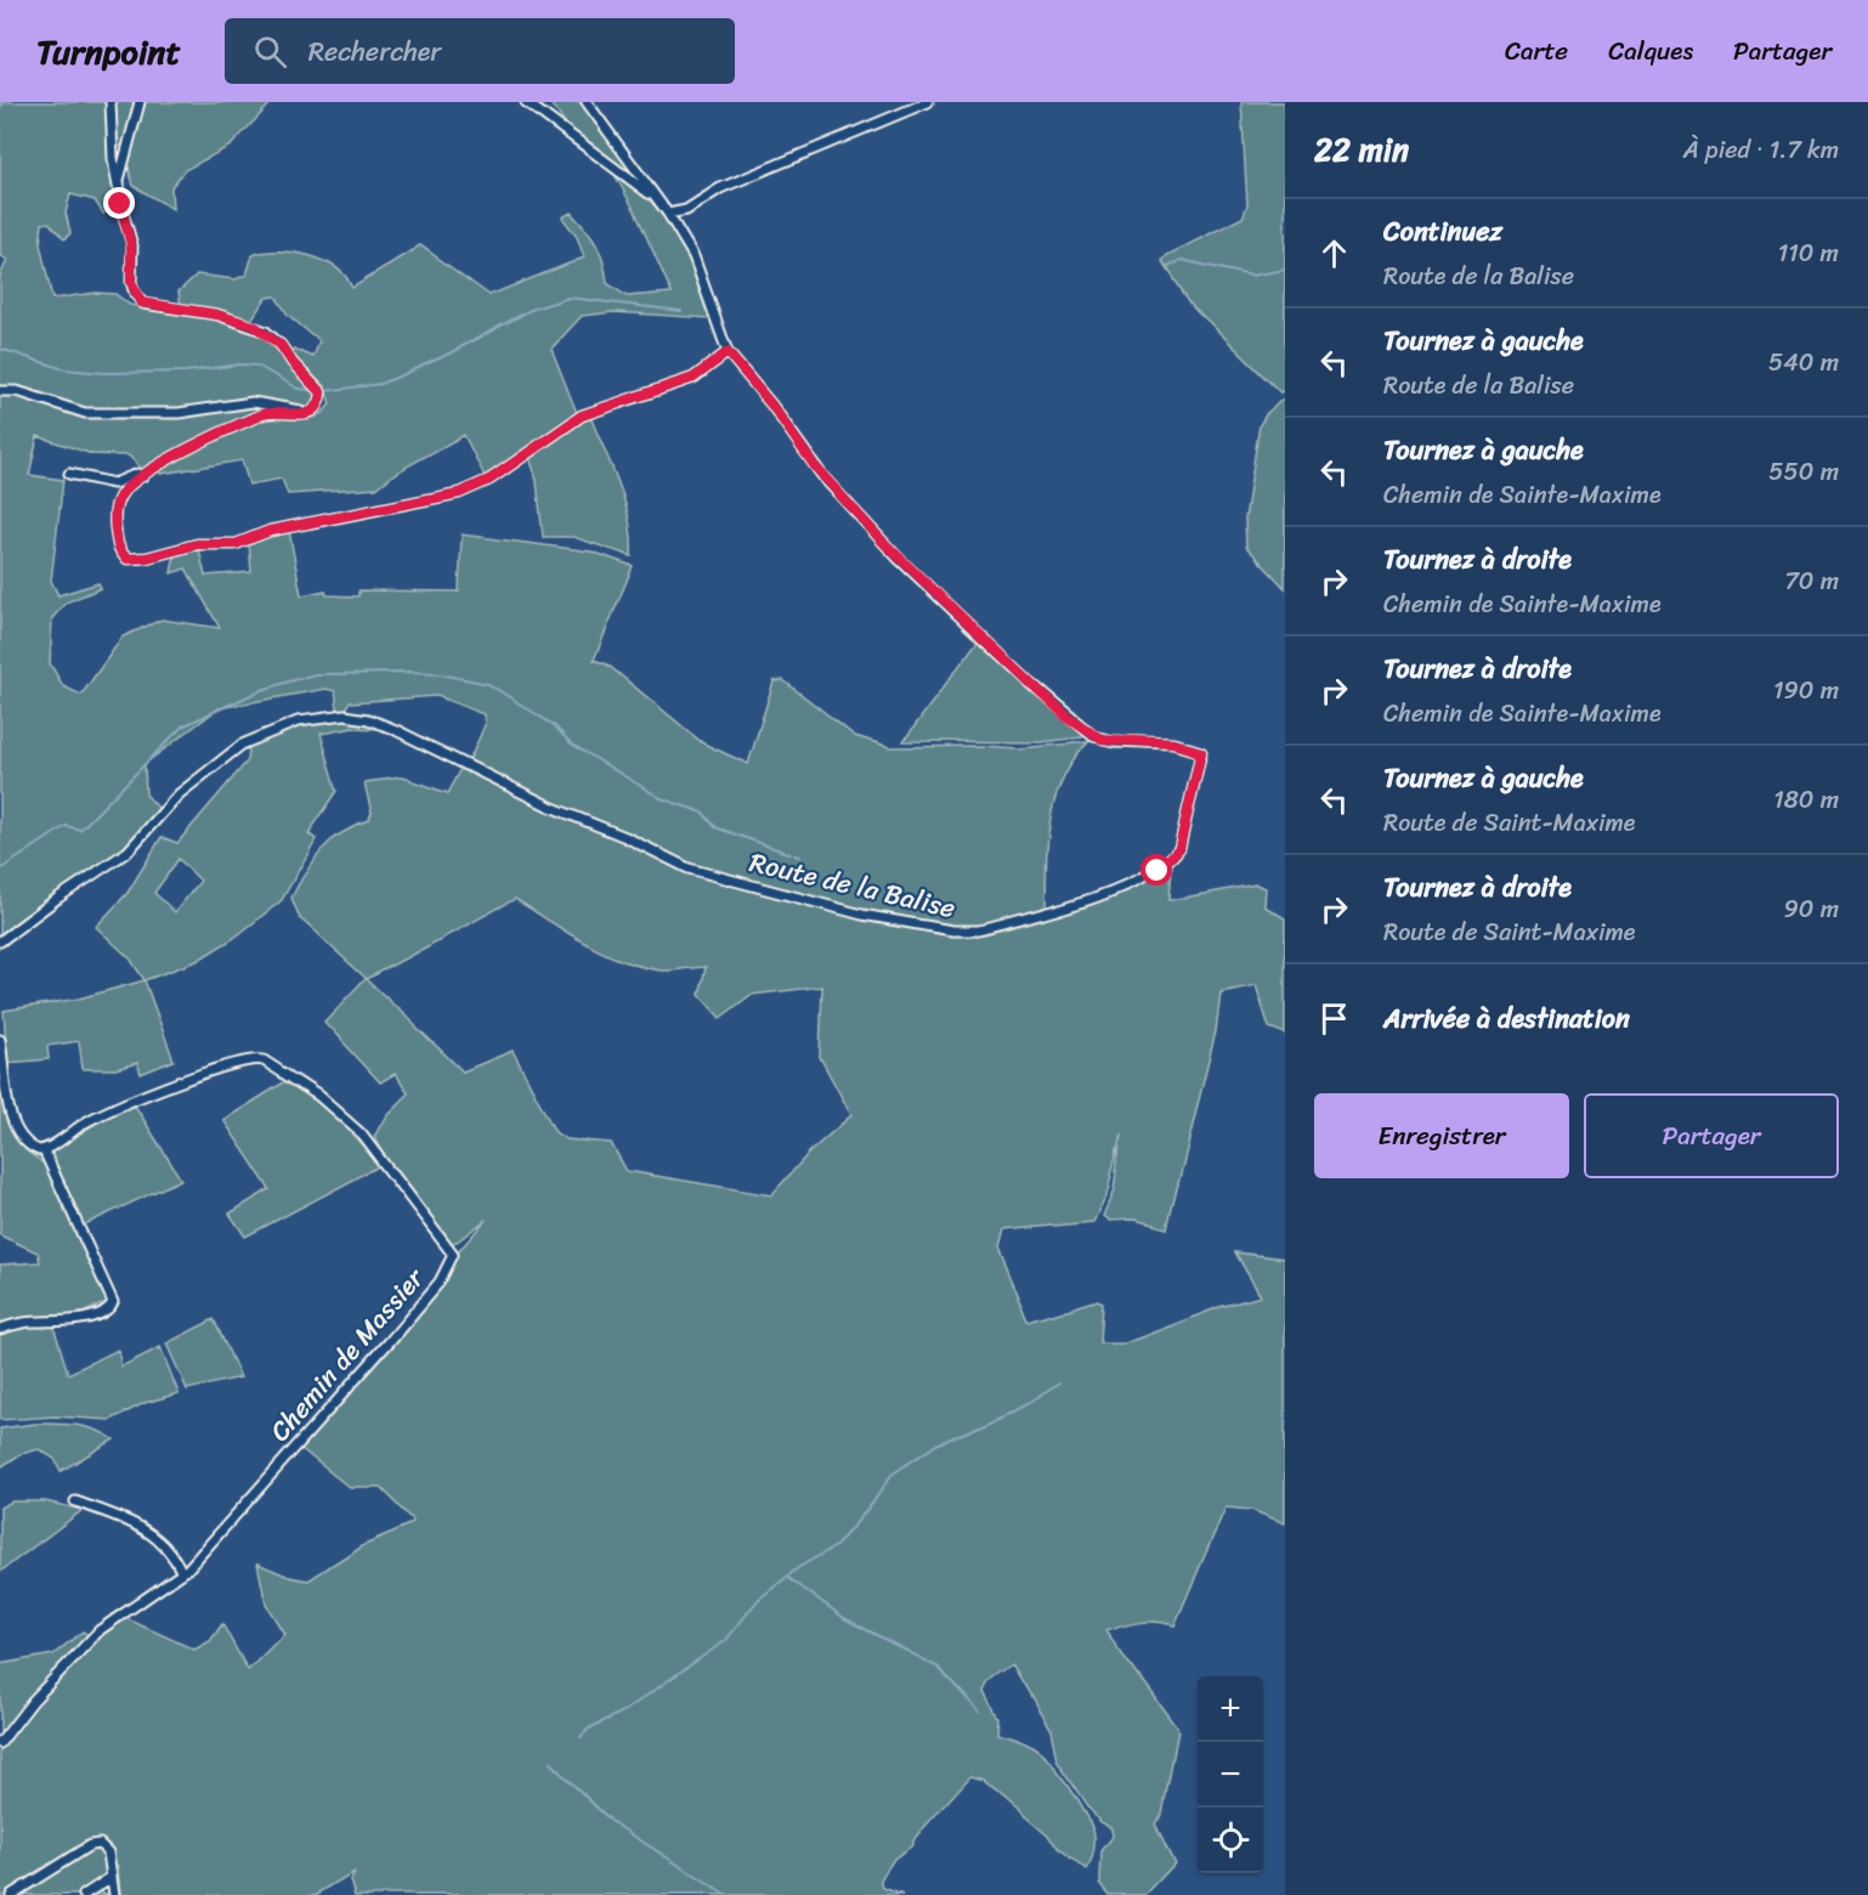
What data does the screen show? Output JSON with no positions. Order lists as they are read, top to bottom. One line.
{"streets":{"street":["Route de la Balise","Chemin de Massier"]},"page":{"header":"Turnpoint","search":"Rechercher","nav":["Carte","Calques","Partager"],"heading":["22 min","À pied · 1.7 km"],"list":[["Continuez","Route de la Balise","110 m"],["Tournez à gauche","Route de la Balise","540 m"],["Tournez à gauche","Chemin de Sainte-Maxime","550 m"],["Tournez à droite","Chemin de Sainte-Maxime","70 m"],["Tournez à droite","Chemin de Sainte-Maxime","190 m"],["Tournez à gauche","Route de Saint-Maxime","180 m"],["Tournez à droite","Route de Saint-Maxime","90 m"],"Arrivée à destination"],"buttons":["Enregistrer","Partager"],"map_buttons":["+","−"]}}
